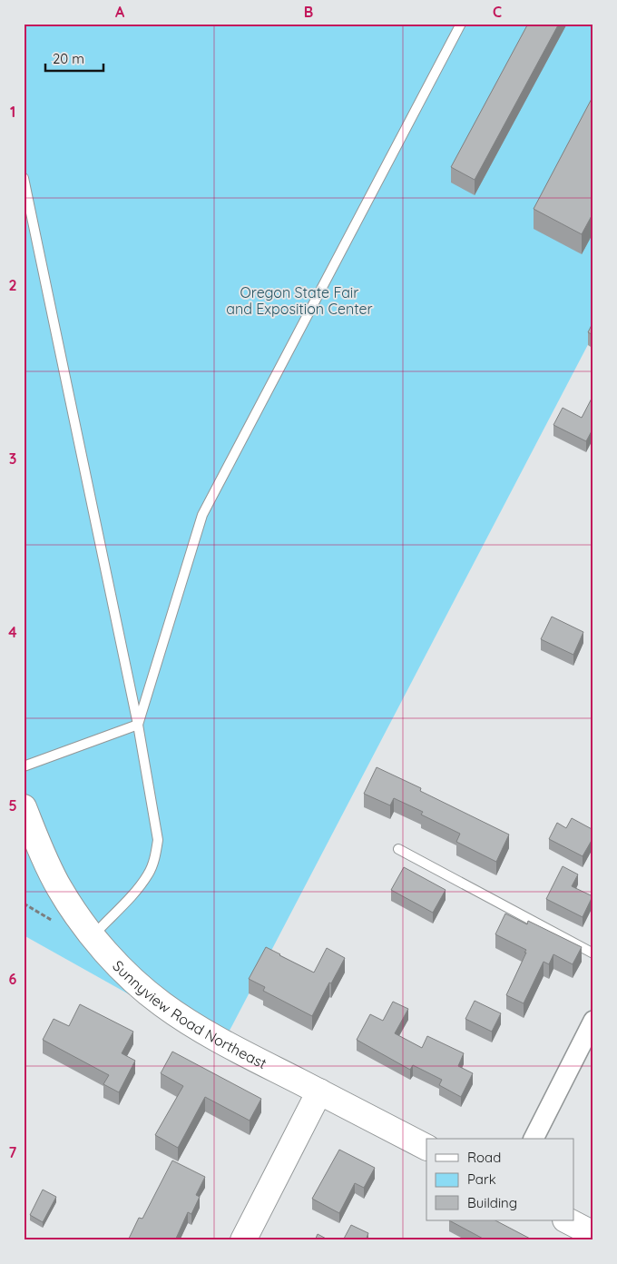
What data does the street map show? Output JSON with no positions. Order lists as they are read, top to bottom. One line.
{"streets":{"main road":["Sunnyview Road Northeast"]},"parks":["Oregon State Fair and Exposition Center"],"legend":["Road","Park","Building"],"scale_bar":"20 m","grid":{"columns":["A","B","C"],"rows":["1","2","3","4","5","6","7"]}}
